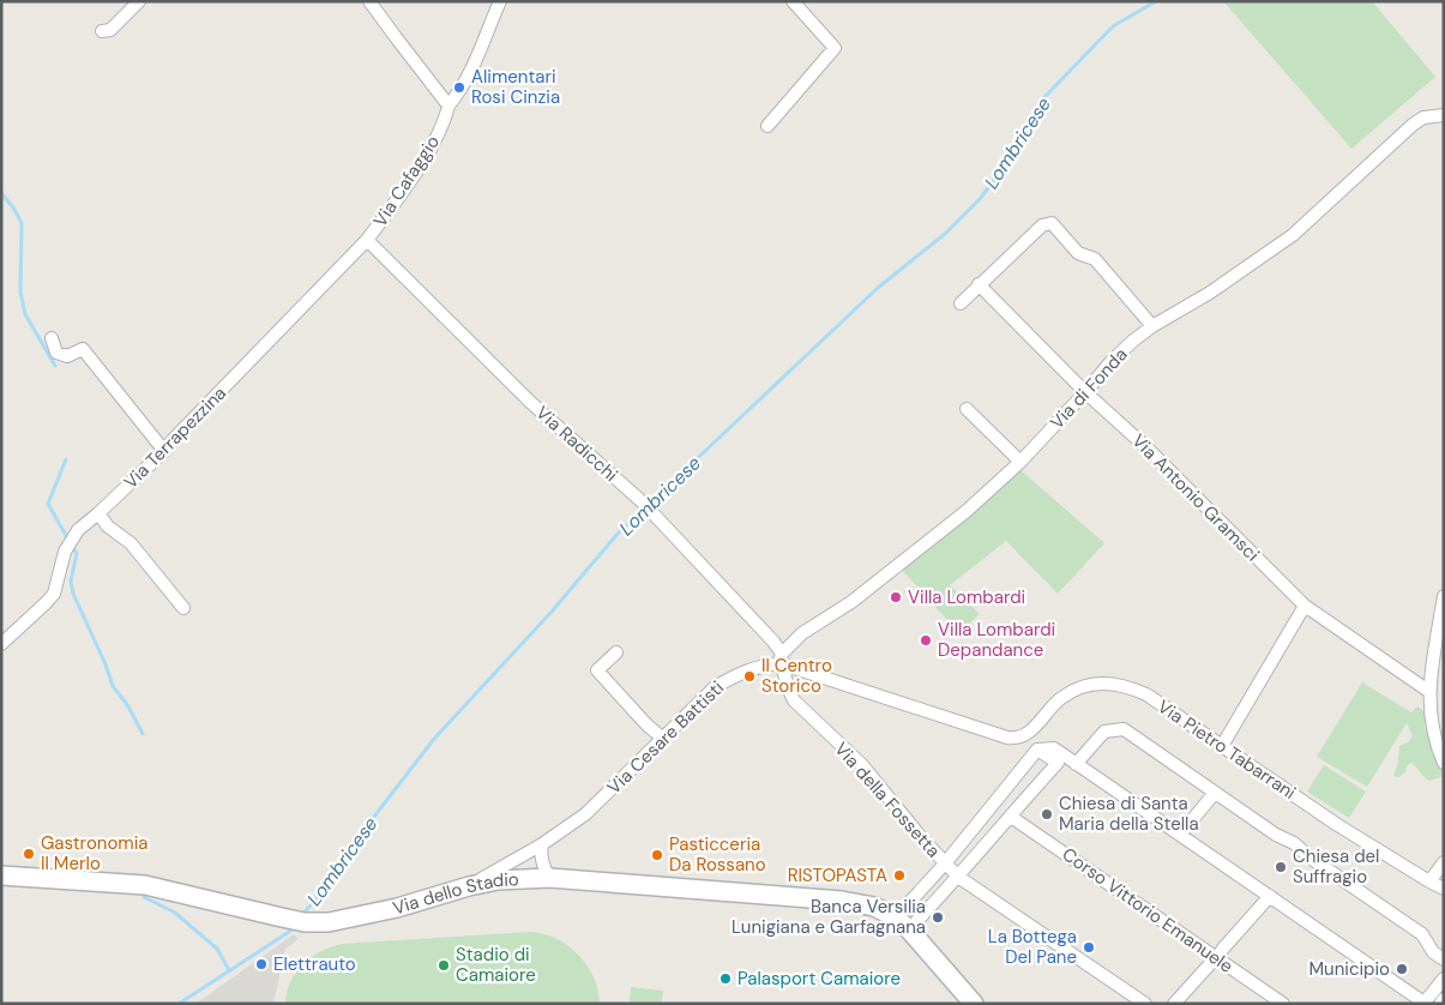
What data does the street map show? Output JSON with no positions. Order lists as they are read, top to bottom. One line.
{"streets":{"street":["Via Cafaggio","Via di Fonda","Via Terrapezzina","Via Radicchi","Via Antonio Gramsci","Via Cesare Battisti","Via Pietro Tabarrani","Via della Fossetta","Via dello Stadio","Corso Vittorio Emanuele"]},"crossings":[["Via Cafaggio","Via Terrapezzina"],["Via Cafaggio","Via Radicchi"],["Via di Fonda","Via Radicchi"],["Via di Fonda","Via Antonio Gramsci"],["Via di Fonda","Via Cesare Battisti"],["Via di Fonda","Via della Fossetta"],["Via Terrapezzina","Via Radicchi"],["Via Radicchi","Via Cesare Battisti"],["Via Radicchi","Via della Fossetta"],["Via Cesare Battisti","Via della Fossetta"],["Via Cesare Battisti","Via dello Stadio"]],"water":["Lombricese"],"places":["Alimentari Rosi Cinzia","Villa Lombardi","Villa Lombardi Depandance","Il Centro Storico","Chiesa di Santa Maria della Stella","Gastronomia Il Merlo","Pasticceria Da Rossano","Chiesa del Suffragio","RISTOPASTA","Banca Versilia Lunigiana e Garfagnana","La Bottega Del Pane","Elettrauto","Stadio di Camaiore","Municipio","Palasport Camaiore"]}
